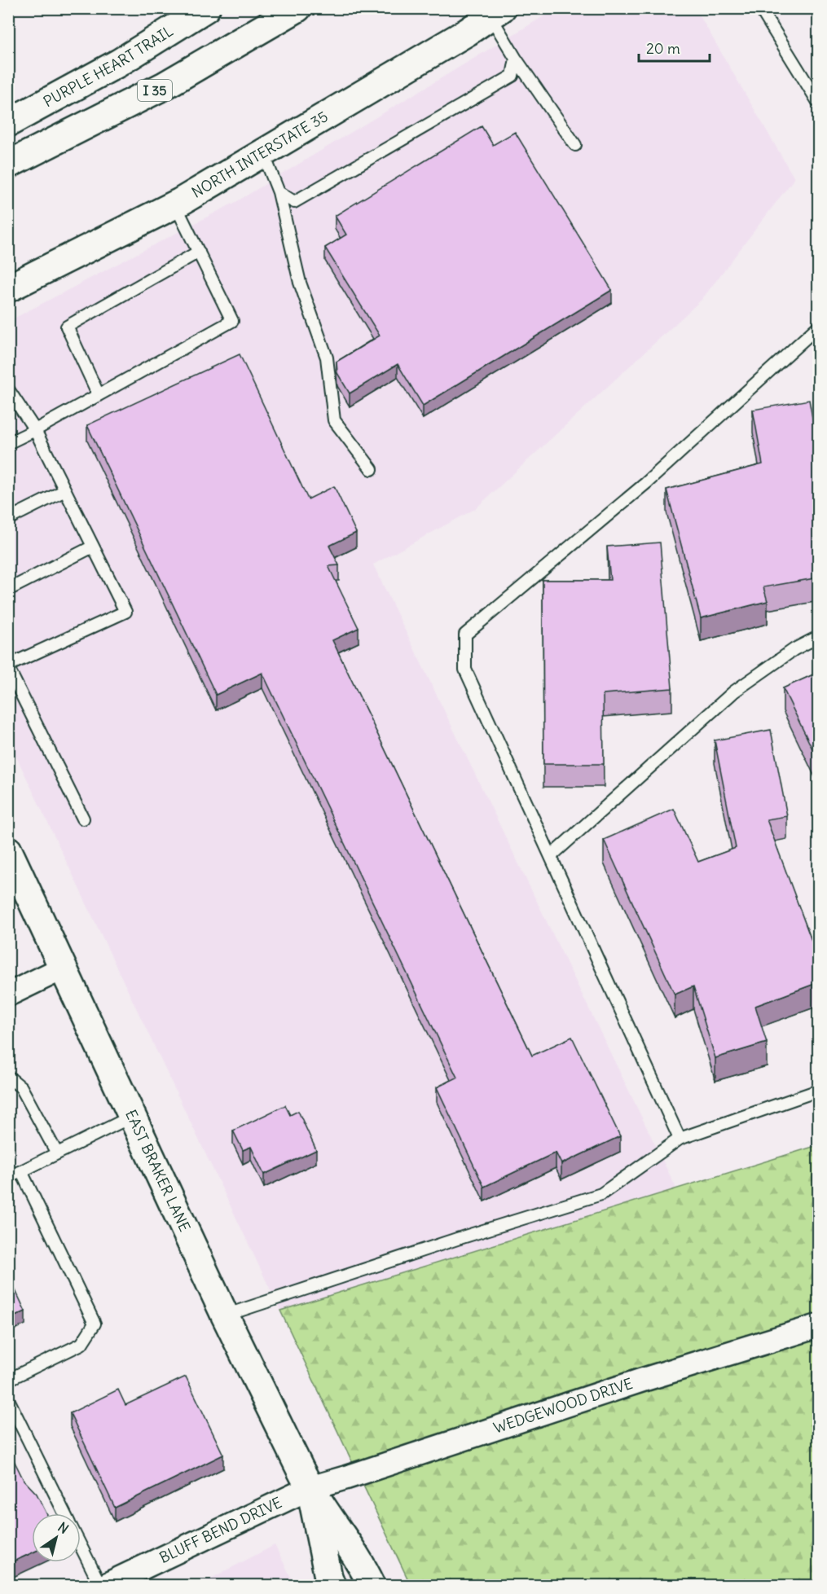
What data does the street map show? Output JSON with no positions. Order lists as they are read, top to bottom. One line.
{"streets":{"main road":["PURPLE HEART TRAIL","I 35","NORTH INTERSTATE 35","EAST BRAKER LANE"],"street":["WEDGEWOOD DRIVE","BLUFF BEND DRIVE"]},"crossings":[["EAST BRAKER LANE","WEDGEWOOD DRIVE"],["EAST BRAKER LANE","BLUFF BEND DRIVE"],["WEDGEWOOD DRIVE","BLUFF BEND DRIVE"]],"scale_bar":"20 m","north":"top right"}
